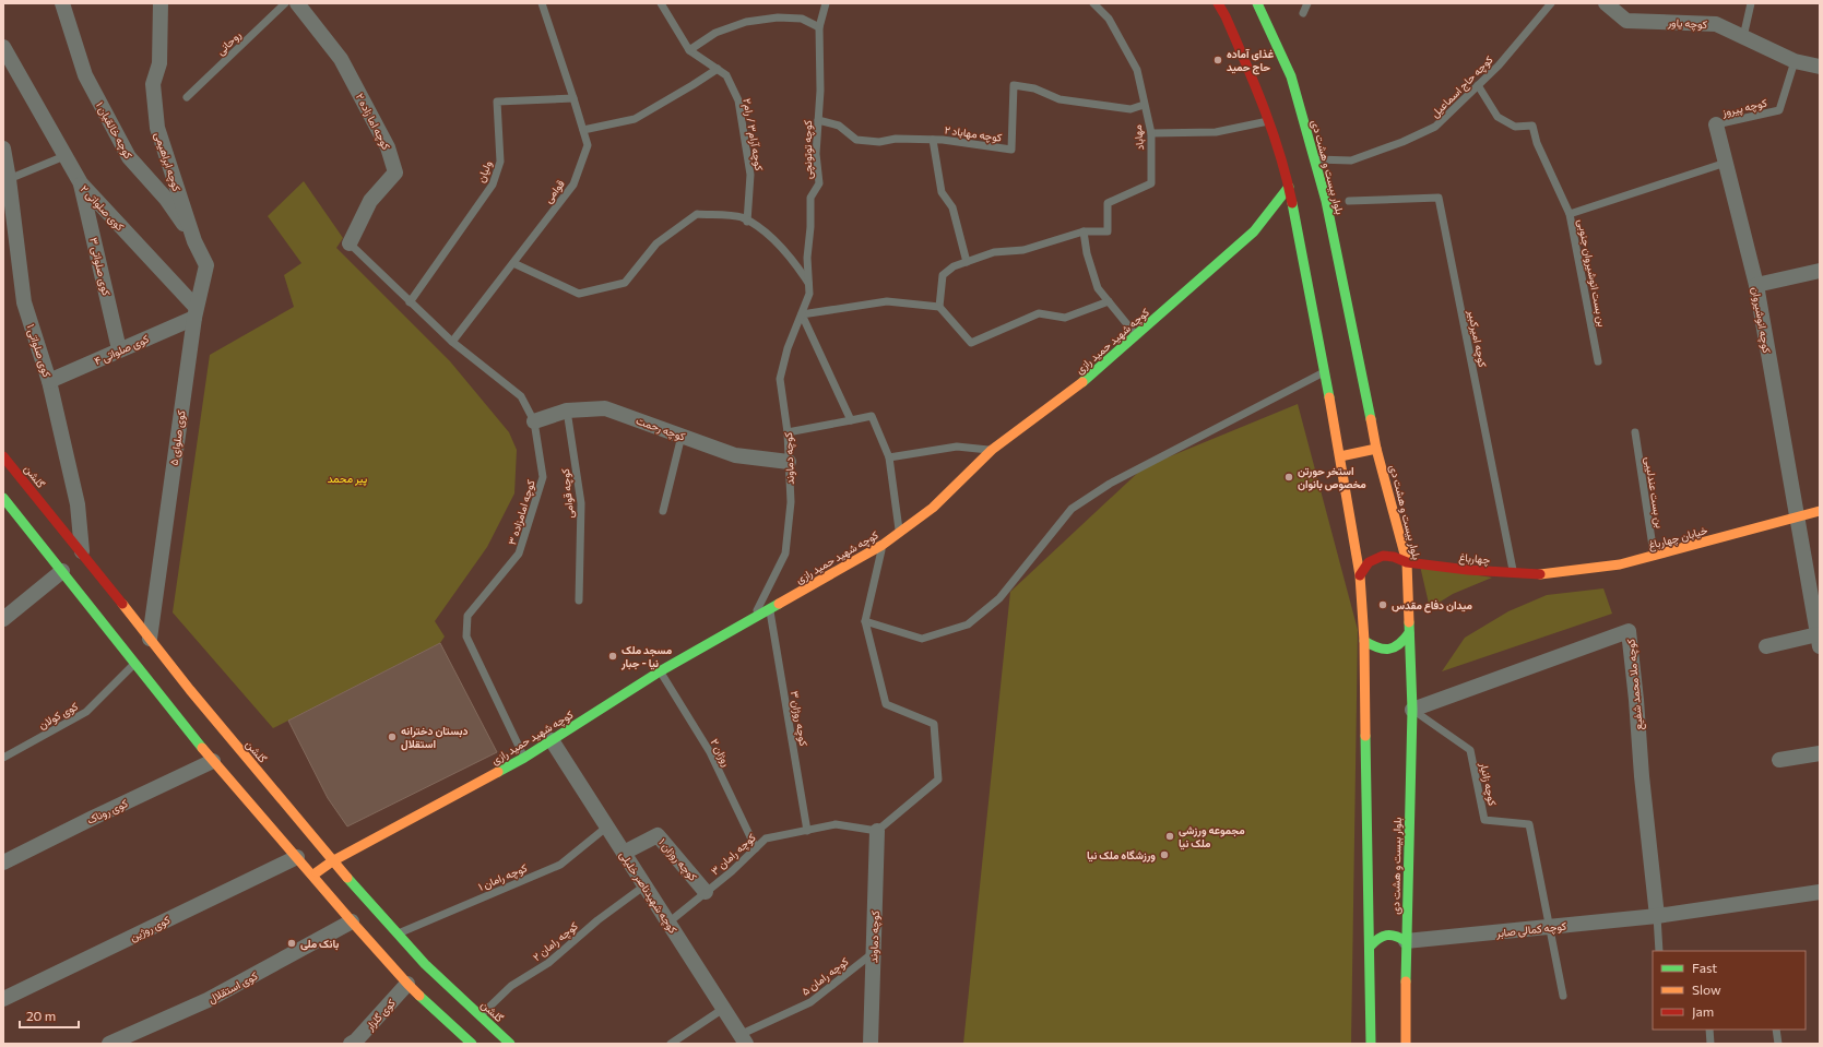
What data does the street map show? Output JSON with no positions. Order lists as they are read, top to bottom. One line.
{"streets":{"main road":["بلوار بیست و هشت دی","کوچه شهید حمید رازی","گلشن","خیابان چهارباغ","چهارباغ"],"street":["کوچه یاور","کوچه اما زاده ۲","کوچه خالقیان ۱","کوچه ابراهیمی","کوی صلواتی ۲","کوی صلواتی ۳","کوچه انوشیروان","کوی صلواتی ۴","کوی صلواتی ۱","کوچه رحمت","کوی صلوای ۵","کوچه دماوند","کوچه ملا محمد شفیع","کوی روناک","کوچه روژان ۱","کوچه شهیدناصر خلیلی","کوی روژین","کوچه کمالی صابر","کوی استقلال","کوی گلزار"],"lane":["روحانی","کوچه حاج اسماعیل","کوچه پیروز","کوچه مهاباد ۲","کوچه آرام۳ / رام۲","مهاباد","کوچه توتونچی","ولیان","قوامی","بن بست انوشیروان جنوبی","کوچه امیرکبیر","بن بست عندلیبی","کوچه قوامی","کوچه امامزاده ۳","کوی کولان","کوچه روژان ۳","روژان ۲","کوچه زانیار","کوچه رامان ۳","کوچه رامان ۱","کوچه رامان ۲","کوچه رامان ۵"]},"crossings":[["کوچه یاور","کوچه پیروز"],["کوچه حاج اسماعیل","بلوار بیست و هشت دی"],["کوچه حاج اسماعیل","بن بست انوشیروان جنوبی"],["کوچه پیروز","کوچه انوشیروان"],["کوچه اما زاده ۲","کوچه امامزاده ۳"],["کوچه خالقیان ۱","کوچه ابراهیمی"],["کوچه خالقیان ۱","کوی صلوای ۵"],["کوچه مهاباد ۲","مهاباد"],["کوچه مهاباد ۲","کوچه توتونچی"],["کوچه توتونچی","کوچه دماوند"],["کوچه ابراهیمی","کوی صلوای ۵"],["بلوار بیست و هشت دی","چهارباغ"],["بلوار بیست و هشت دی","کوچه ملا محمد شفیع"],["بلوار بیست و هشت دی","کوچه زانیار"],["بلوار بیست و هشت دی","کوچه کمالی صابر"],["ولیان","قوامی"],["ولیان","کوچه امامزاده ۳"],["قوامی","کوچه امامزاده ۳"],["کوی صلواتی ۲","کوی صلواتی ۳"],["کوی صلواتی ۲","کوی صلواتی ۴"],["کوی صلواتی ۲","کوی صلوای ۵"],["کوی صلواتی ۳","کوی صلواتی ۴"],["کوچه انوشیروان","خیابان چهارباغ"],["کوچه امیرکبیر","چهارباغ"],["کوچه شهید حمید رازی","کوچه دماوند"],["کوچه شهید حمید رازی","گلشن"],["کوچه شهید حمید رازی","کوچه امامزاده ۳"],["کوچه شهید حمید رازی","کوچه روژان ۳"],["کوچه شهید حمید رازی","روژان ۲"],["کوچه شهید حمید رازی","کوچه شهیدناصر خلیلی"],["کوی صلواتی ۴","کوی صلواتی ۱"],["کوی صلواتی ۴","کوی صلوای ۵"],["کوی صلواتی ۱","گلشن"],["کوچه رحمت","کوچه دماوند"],["کوچه رحمت","کوچه قوامی"],["کوچه رحمت","کوچه امامزاده ۳"],["کوی صلوای ۵","گلشن"],["کوچه دماوند","کوچه رامان ۳"],["کوچه دماوند","کوچه رامان ۵"],["گلشن","کوچه رامان ۱"],["گلشن","کوچه رامان ۲"],["بن بست عندلیبی","خیابان چهارباغ"],["خیابان چهارباغ","چهارباغ"],["کوچه ملا محمد شفیع","کوچه زانیار"],["کوچه ملا محمد شفیع","کوچه کمالی صابر"],["کوچه روژان ۳","کوچه رامان ۳"],["روژان ۲","کوچه رامان ۳"],["کوچه زانیار","کوچه کمالی صابر"],["کوچه رامان ۳","کوچه روژان ۱"],["کوچه رامان ۳","کوچه شهیدناصر خلیلی"],["کوچه روژان ۱","کوچه شهیدناصر خلیلی"],["کوچه رامان ۱","کوچه شهیدناصر خلیلی"],["کوچه شهیدناصر خلیلی","کوچه رامان ۲"],["کوچه شهیدناصر خلیلی","کوچه رامان ۵"]],"parks":["پیر محمد"],"places":["غذای آماده حاج حمید","استخر حورتن مخصوص بانوان","میدان دفاع مقدس","مسجد ملک نیا - جبار","دبستان دخترانه استقلال","مجموعه ورزشی ملک نیا","ورزشگاه ملک نیا","بانک ملی"],"legend":["Fast","Slow","Jam"],"scale_bar":"20 m"}
